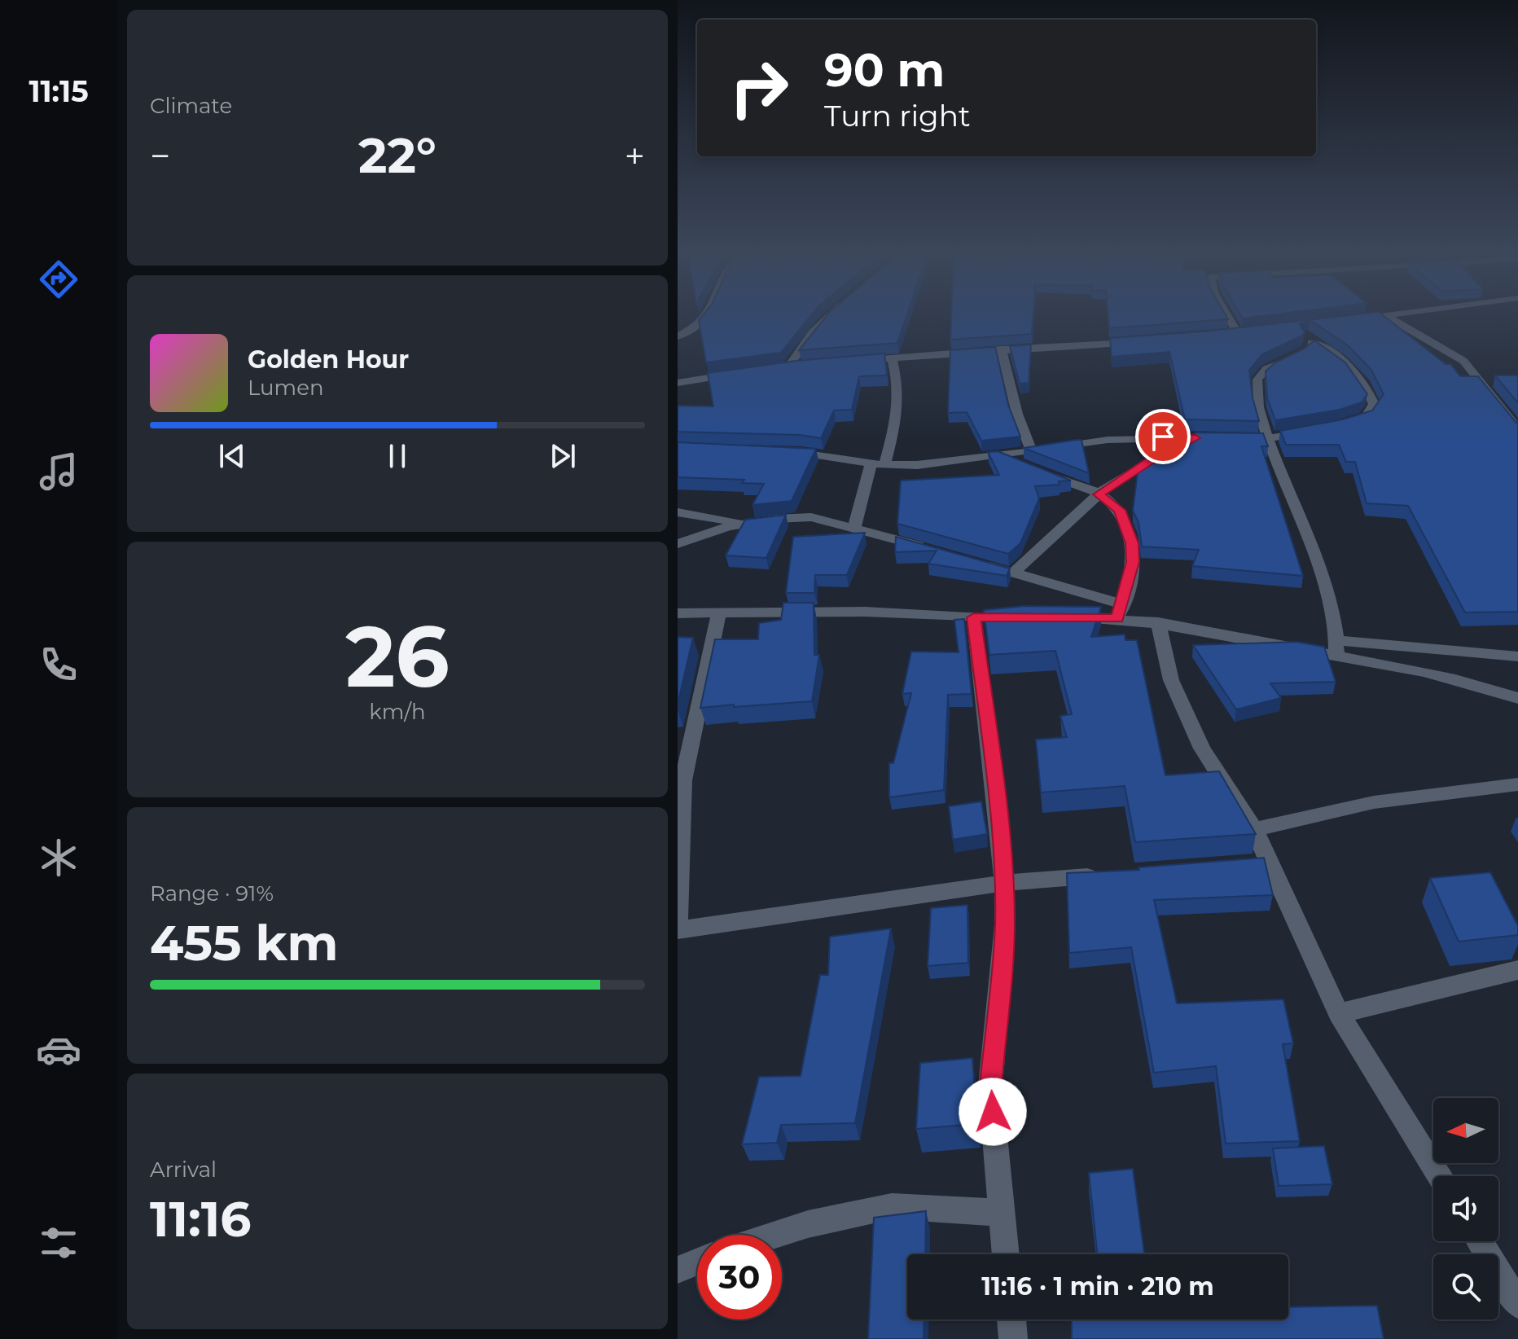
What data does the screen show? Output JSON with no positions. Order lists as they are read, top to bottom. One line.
{"north":"left","page":{"tabs":"11:15","tile":["Climate",["26","km/h"],["Range · 91%","455 km"],["Arrival","11:16"]],"turn":["90 m","Turn right"],"heat":["−","22°","+"],"song":["Golden Hour","Lumen"],"limit":"30","trip":"11:16 · 1 min · 210 m"}}
